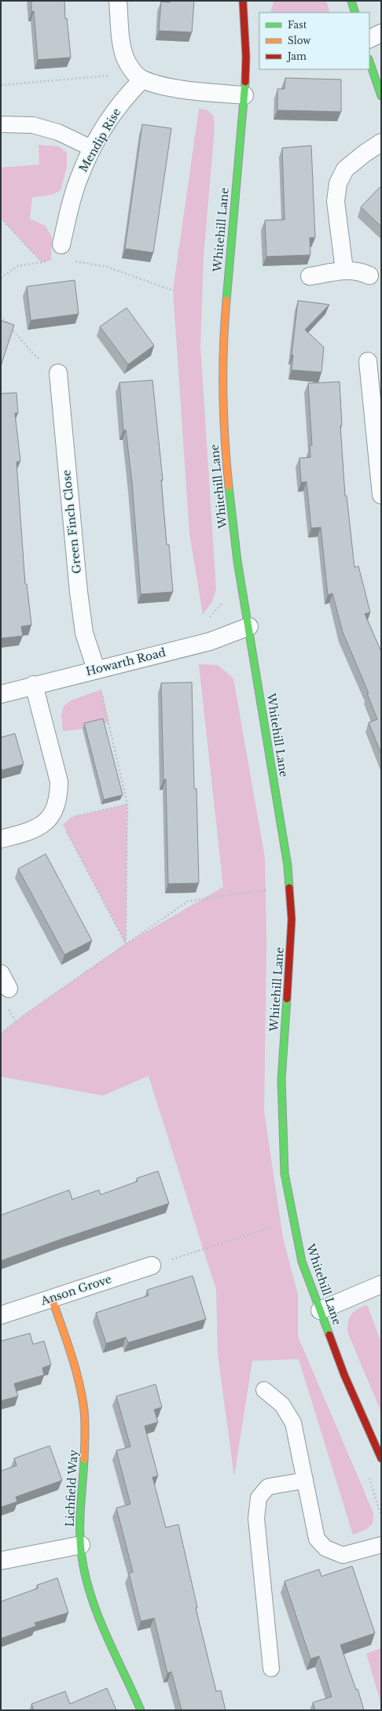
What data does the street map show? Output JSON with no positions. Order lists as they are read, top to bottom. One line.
{"streets":{"main road":["Whitehill Lane","Lichfield Way"],"street":["Mendip Rise","Green Finch Close","Howarth Road","Anson Grove"]},"crossings":[["Whitehill Lane","Howarth Road"],["Green Finch Close","Howarth Road"],["Anson Grove","Lichfield Way"]],"legend":["Fast","Slow","Jam"]}
